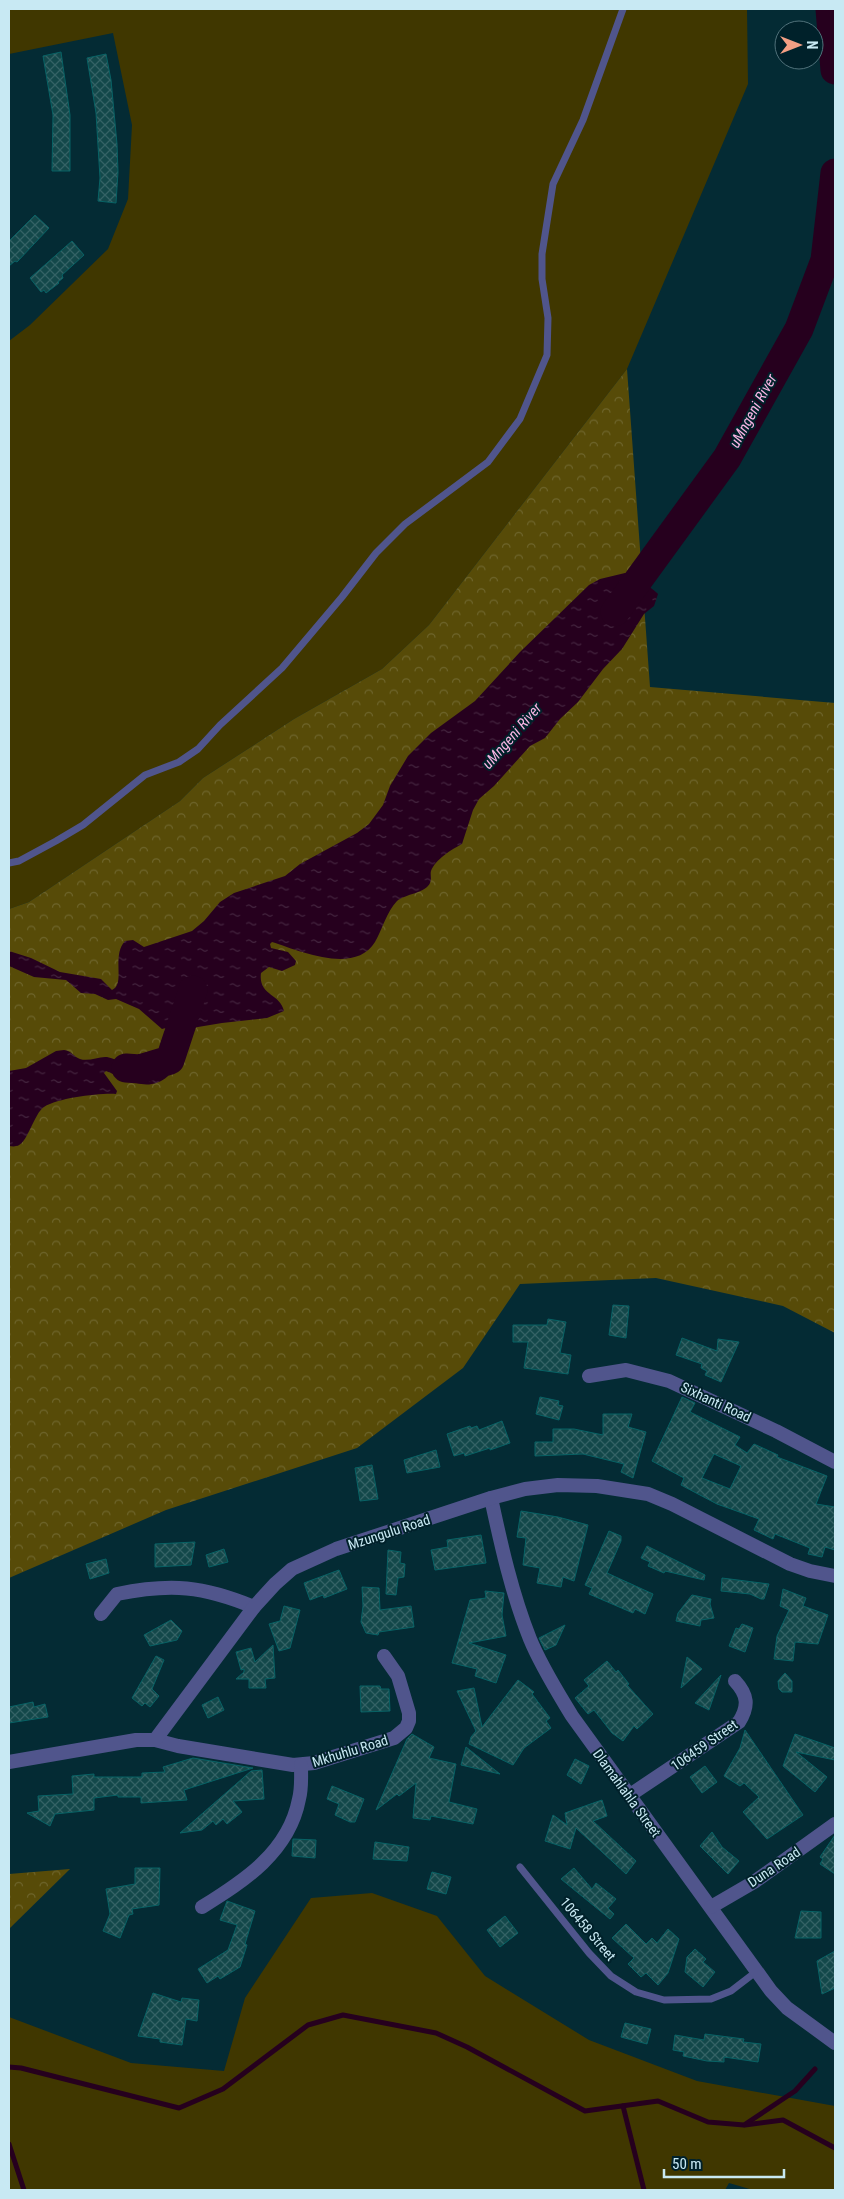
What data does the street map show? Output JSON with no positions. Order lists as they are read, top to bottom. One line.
{"streets":{"street":["Sixhanti Road","Mzungulu Road","106459 Street","Mkhuhlu Road","Dlamahlahla Street","Duna Road"],"lane":["106458 Street"]},"crossings":[["Mzungulu Road","Mkhuhlu Road"],["Mzungulu Road","Dlamahlahla Street"],["106459 Street","Dlamahlahla Street"],["Dlamahlahla Street","Duna Road"],["Dlamahlahla Street","106458 Street"]],"water":["uMngeni River"],"scale_bar":"50 m","north":"right"}
